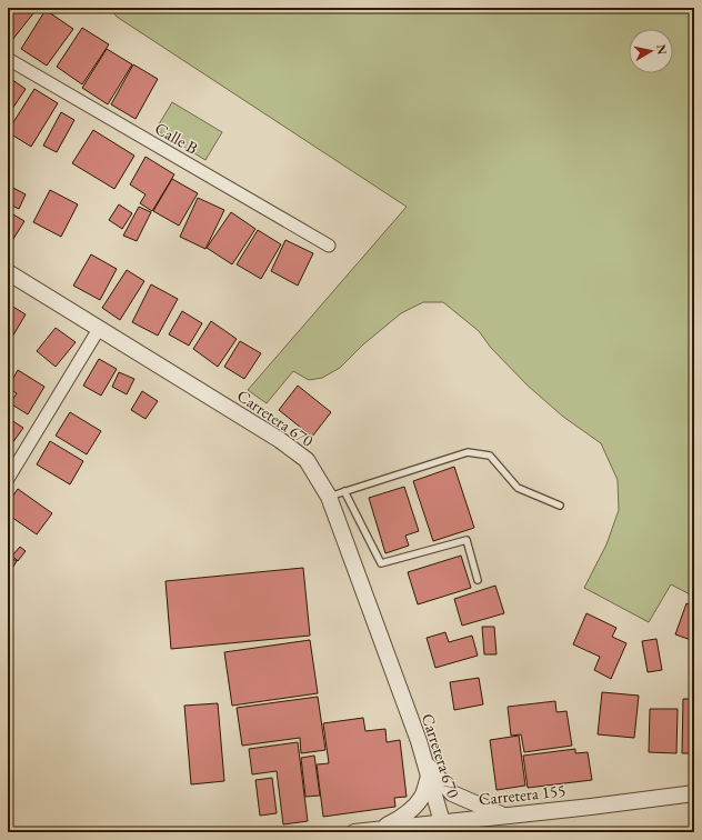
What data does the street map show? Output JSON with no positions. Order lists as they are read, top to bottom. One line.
{"streets":{"street":["Calle B","Carretera 670","Carretera 155"]},"crossings":[["Carretera 670","Carretera 155"]],"north":"right"}
